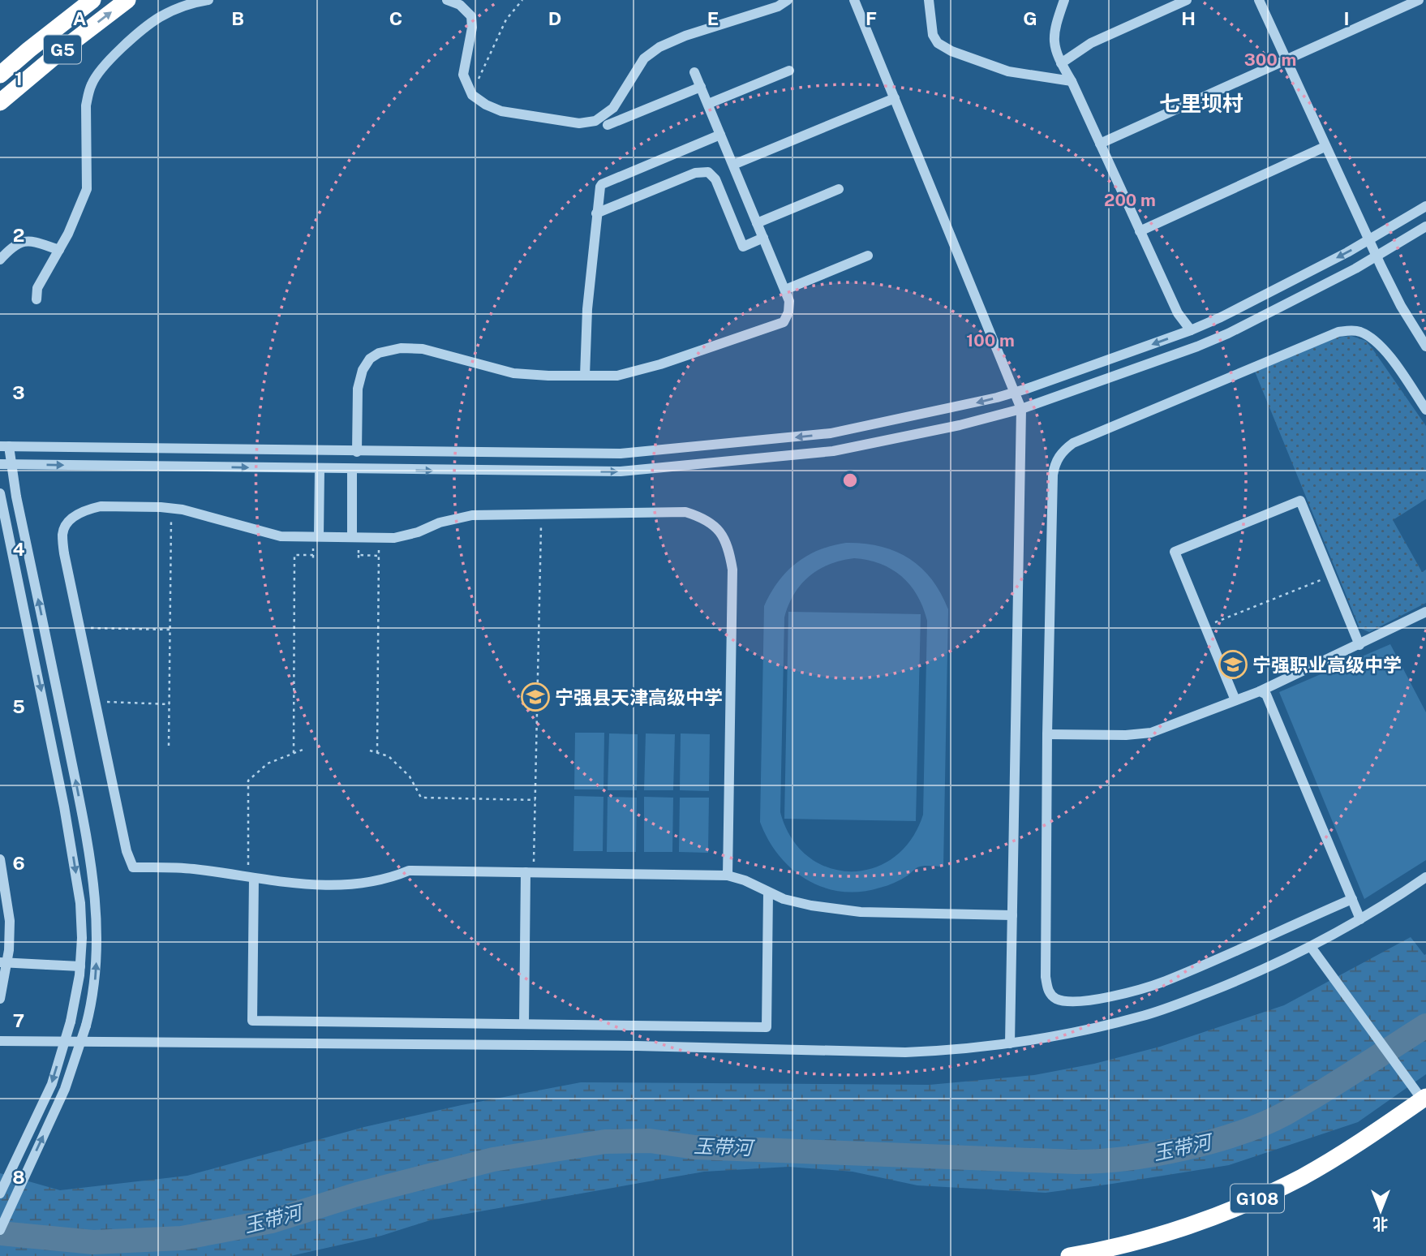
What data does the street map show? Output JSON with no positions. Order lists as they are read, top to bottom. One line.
{"streets":{"highway":["G5","G108"]},"districts":["七里坝村"],"water":["玉带河"],"places":{"school or university":["宁强职业高级中学","宁强县天津高级中学"]},"north":"bottom","grid":{"columns":["A","B","C","D","E","F","G","H","I"],"rows":["1","2","3","4","5","6","7","8"]},"rings":["300 m","200 m","100 m"]}
